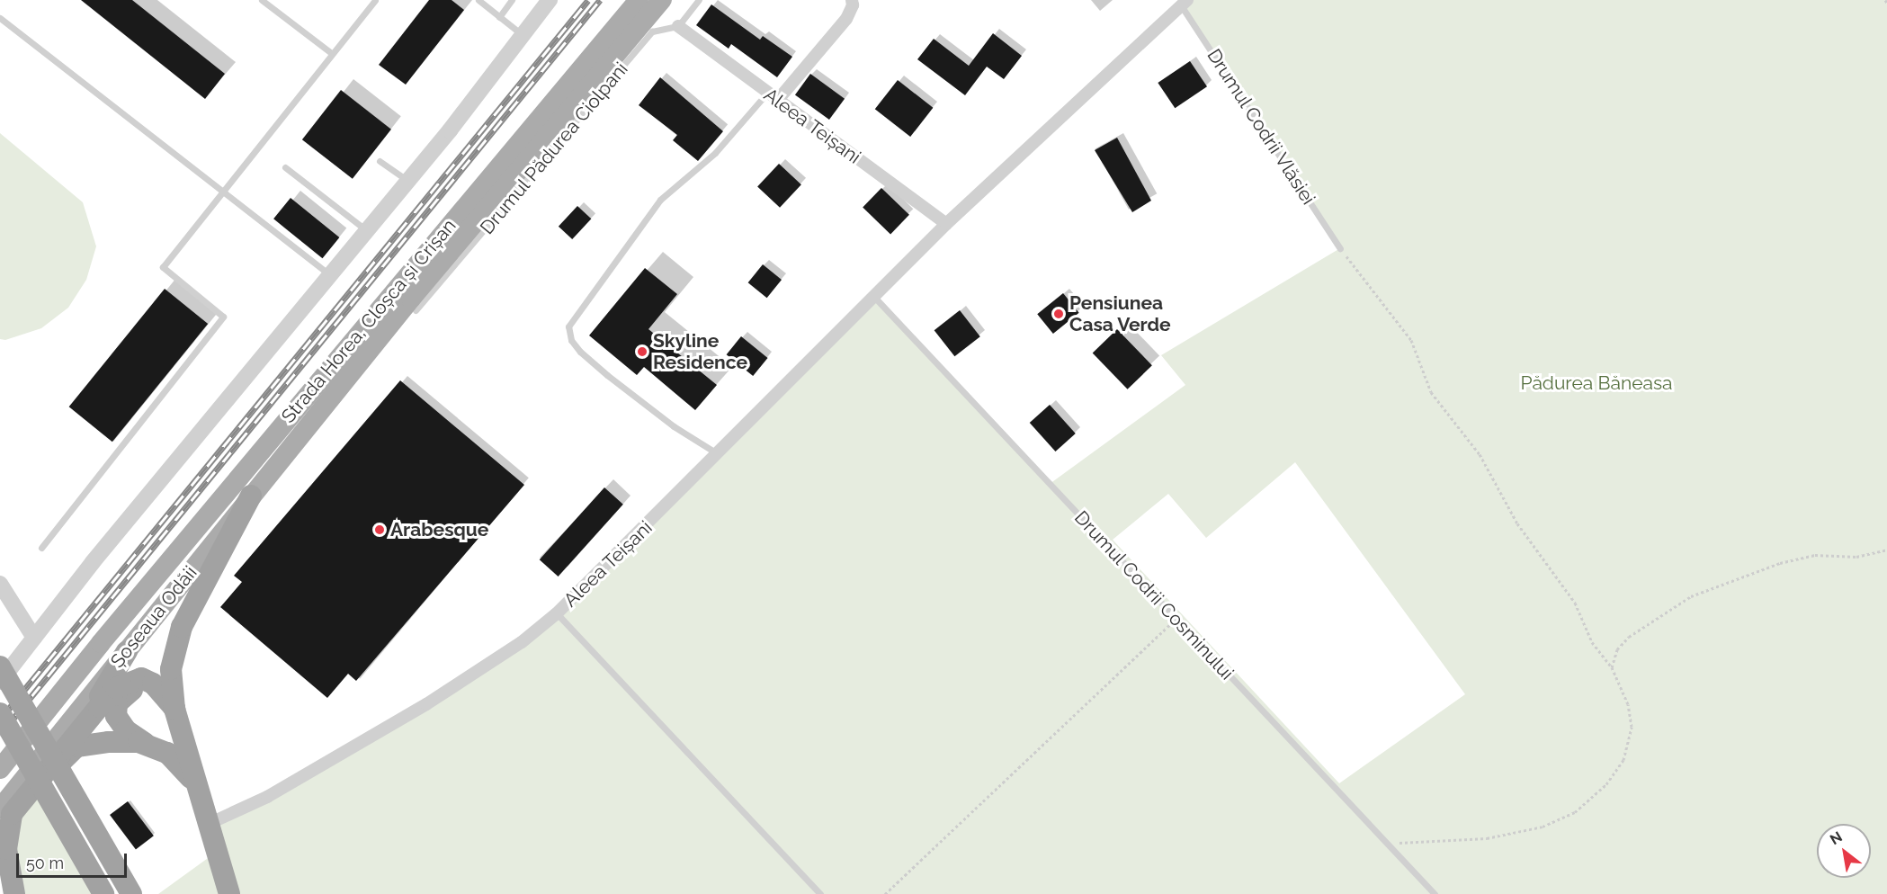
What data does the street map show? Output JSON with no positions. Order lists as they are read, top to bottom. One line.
{"streets":{"main road":["Strada Horea, Cloșca și Crișan","Șoseaua Odăii"],"street":["Aleea Teișani"],"lane":["Drumul Codrii Vlăsiei","Drumul Pădurea Ciolpani","Drumul Codrii Cosminului"]},"crossings":[["Aleea Teișani","Drumul Codrii Vlăsiei"],["Aleea Teișani","Drumul Pădurea Ciolpani"],["Aleea Teișani","Drumul Codrii Cosminului"],["Drumul Pădurea Ciolpani","Strada Horea, Cloșca și Crișan"],["Strada Horea, Cloșca și Crișan","Șoseaua Odăii"]],"parks":["Pădurea Băneasa"],"places":["Pensiunea Casa Verde","Skyline Residence","Arabesque"],"scale_bar":"50 m","north":"top left"}
